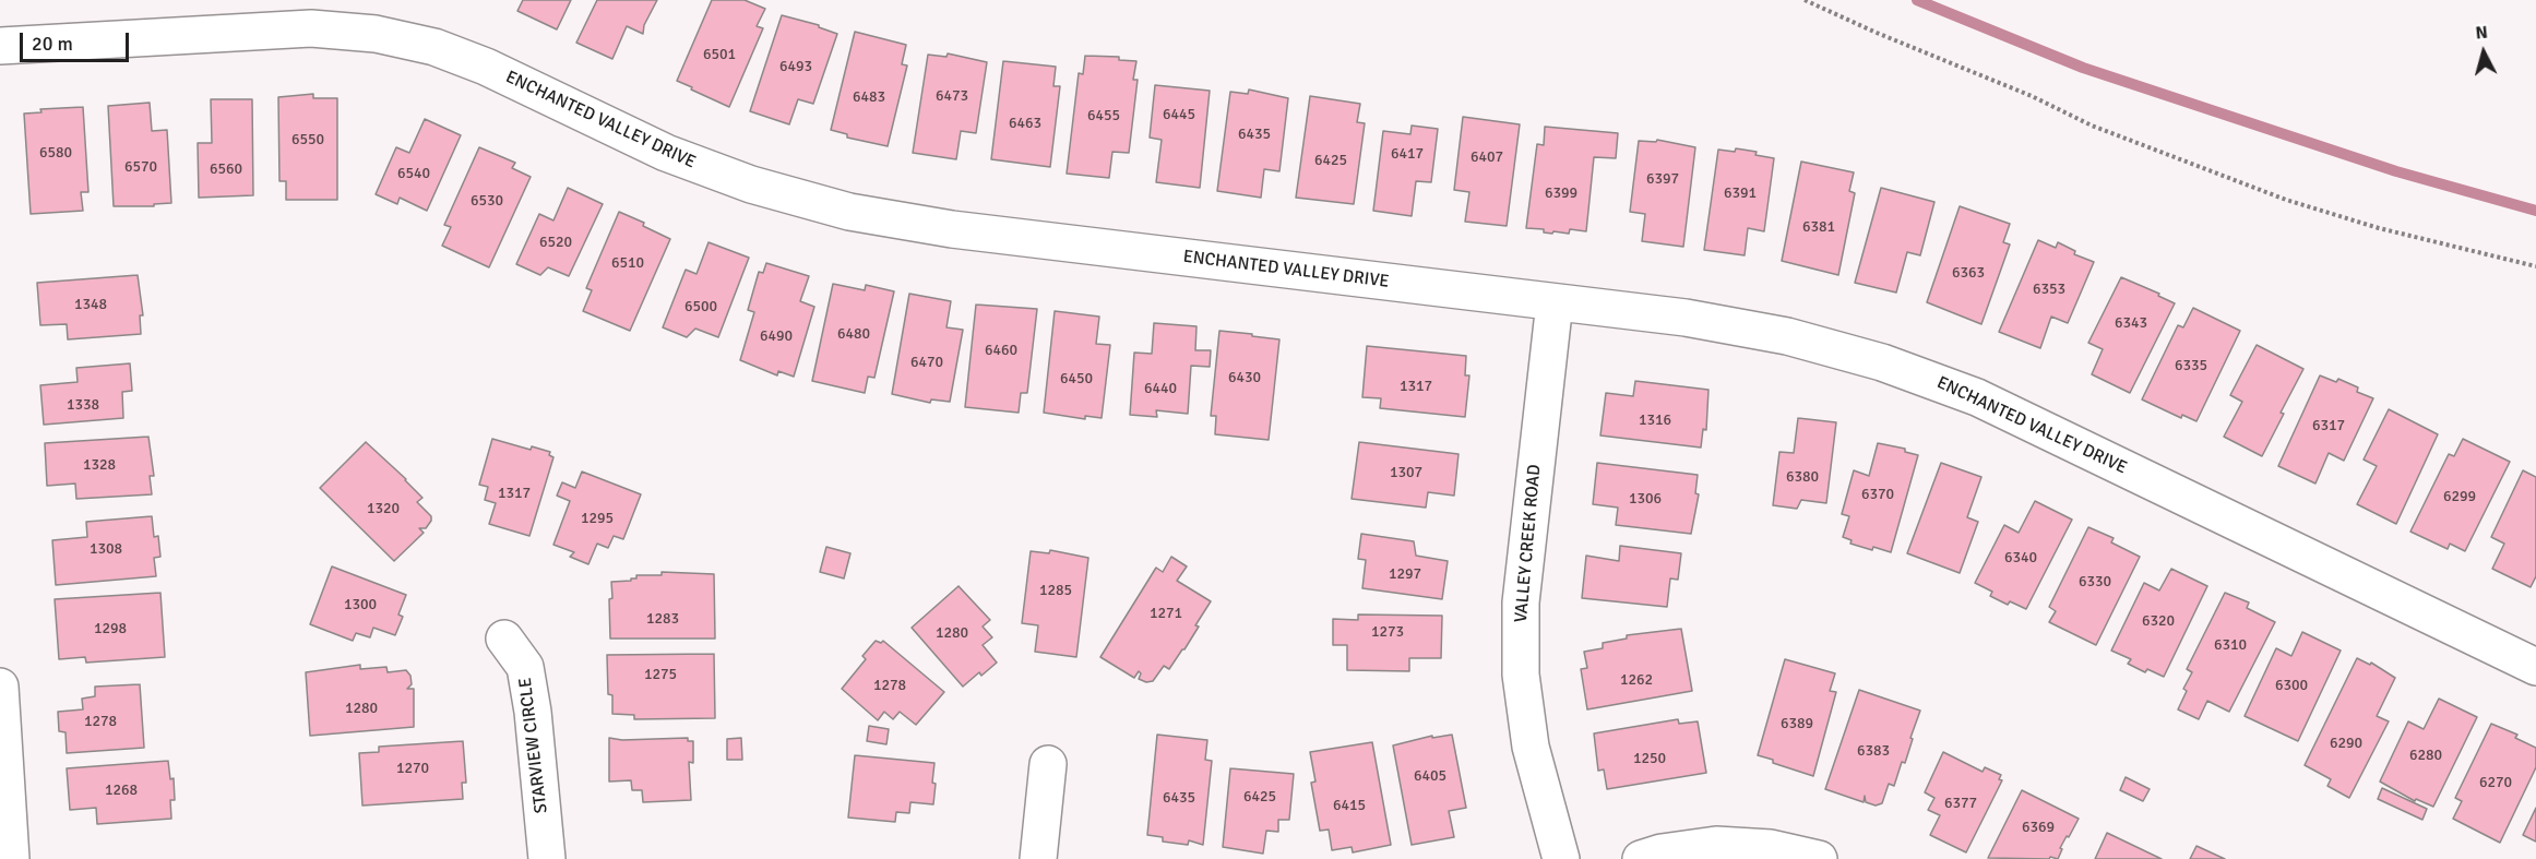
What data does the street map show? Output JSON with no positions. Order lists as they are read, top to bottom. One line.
{"streets":{"street":["ENCHANTED VALLEY DRIVE","VALLEY CREEK ROAD","STARVIEW CIRCLE"]},"crossings":[["ENCHANTED VALLEY DRIVE","VALLEY CREEK ROAD"]],"house_numbers":["6501","6493","6473","6483","6445","6455","6463","6435","6550","6580","6417","6407","6425","6570","6560","6540","6397","6399","6391","6530","6381","6520","6510","6363","6353","1348","6500","6343","6480","6490","6460","6470","6335","6430","6450","1317","6440","1338","1316","6317","1328","1307","6380","1317","6370","6299","1306","1320","1295","1308","6340","1297","6330","1285","1300","1271","1283","6320","1298","1273","1280","6310","1275","1262","1278","6300","1280","1278","6389","6290","6383","6280","1250","1270","6405","6270","1268","6425","6435","6377","6415","6369"],"scale_bar":"20 m","north":"top"}
